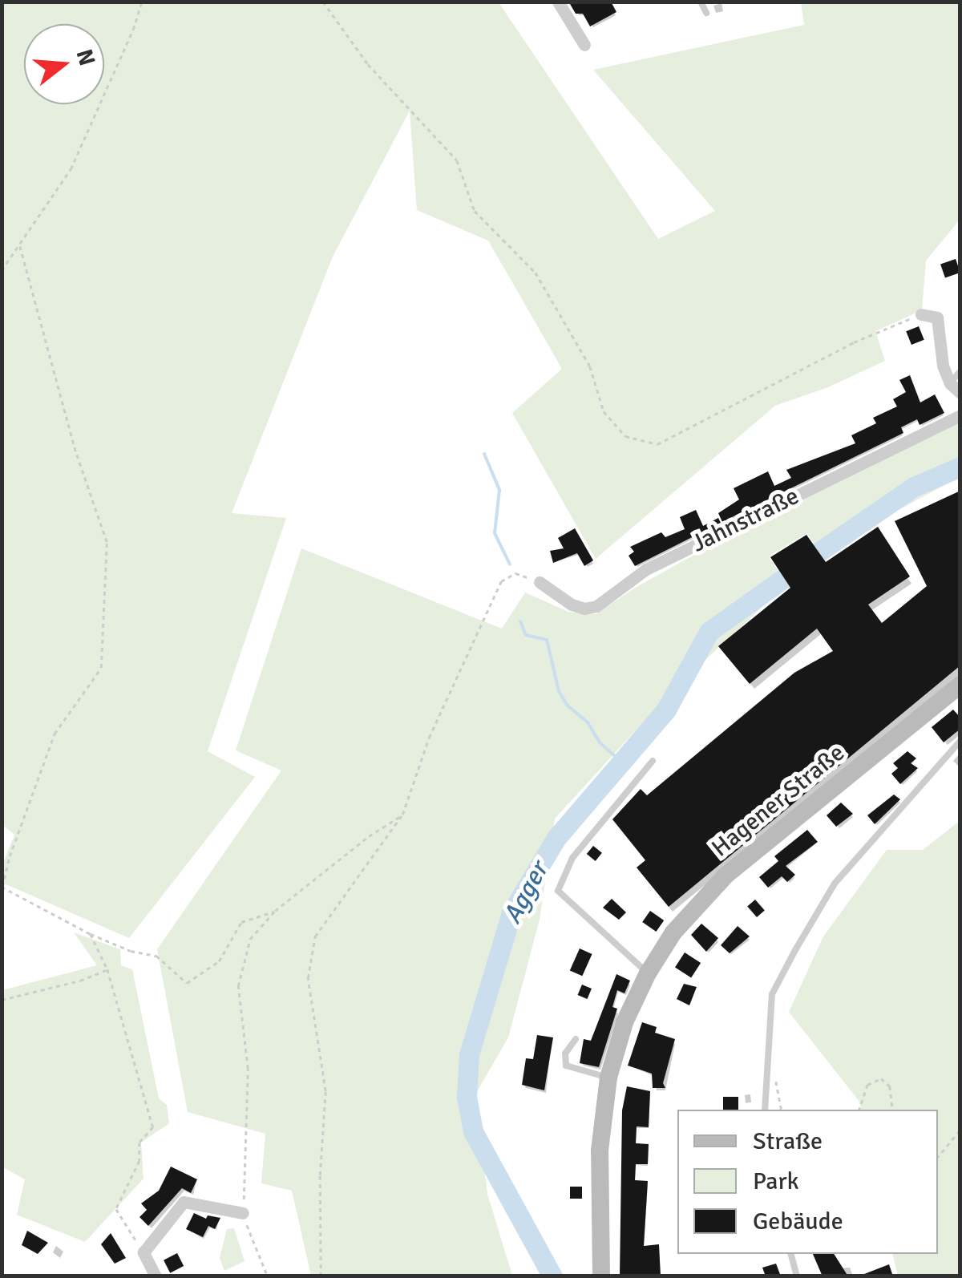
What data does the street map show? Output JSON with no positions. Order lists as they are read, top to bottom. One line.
{"streets":{"main road":["Hagener Straße"],"street":["Jahnstraße"]},"water":["Agger"],"legend":["Straße","Park","Gebäude"],"north":"right"}
